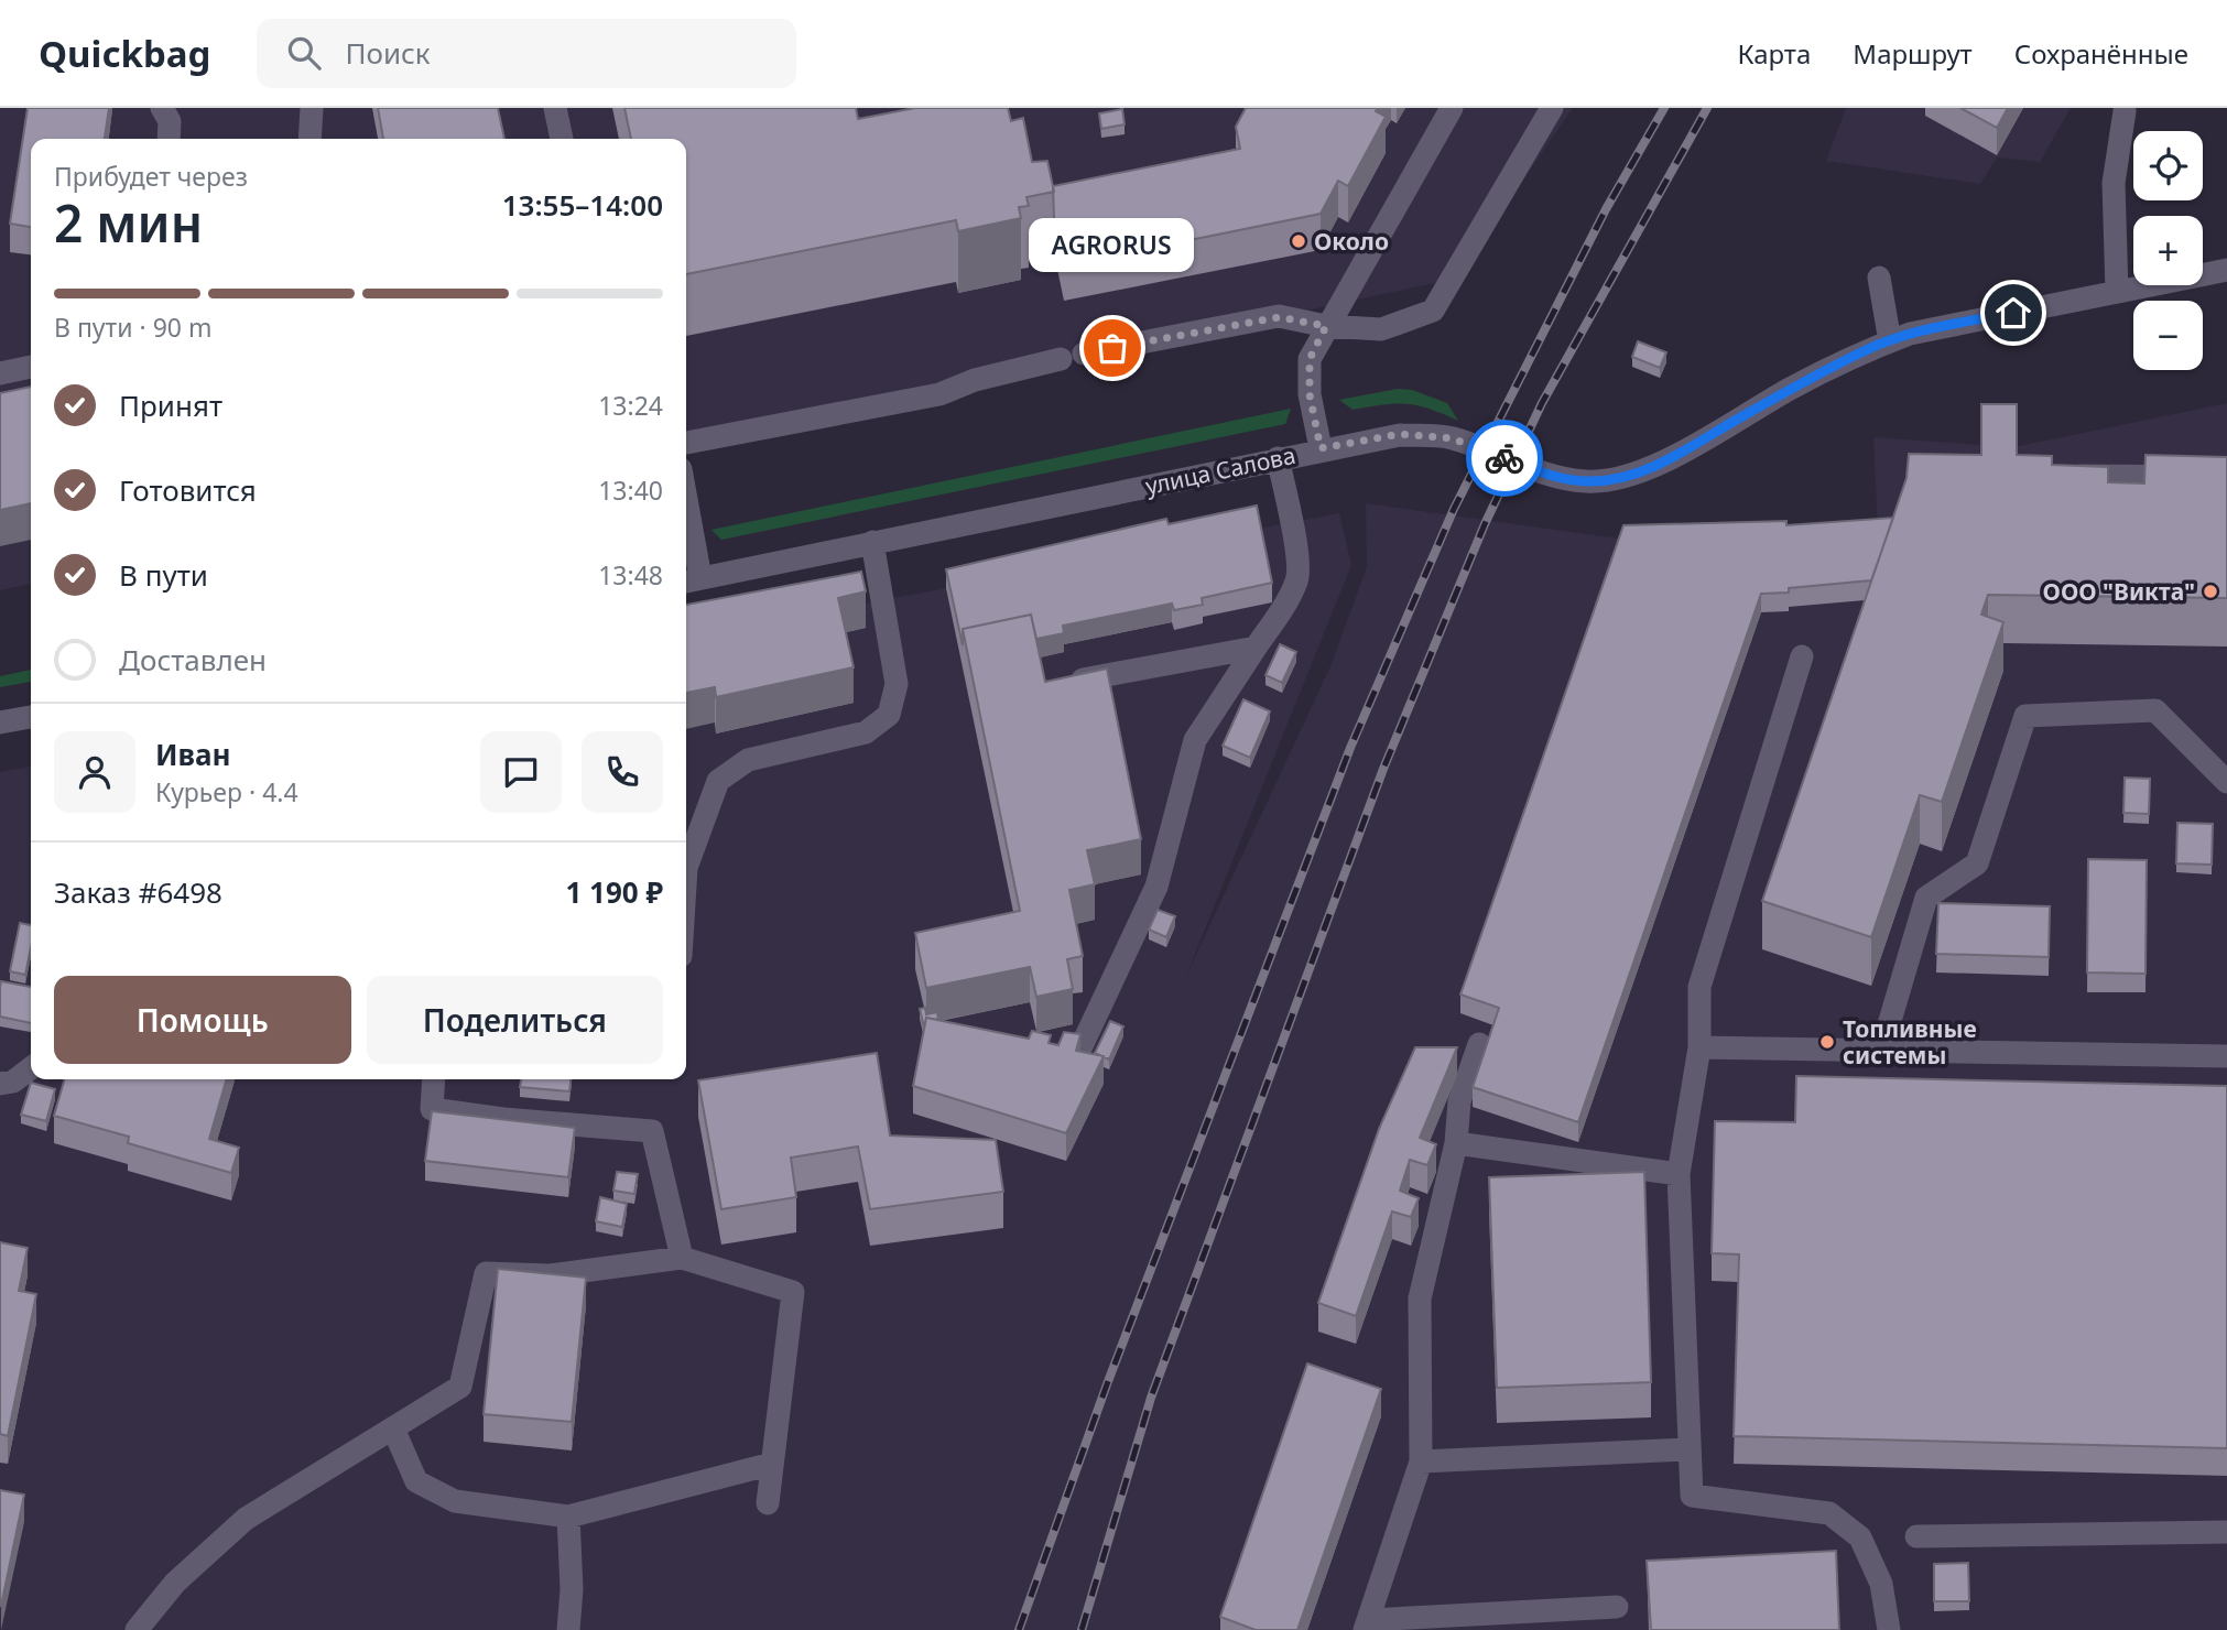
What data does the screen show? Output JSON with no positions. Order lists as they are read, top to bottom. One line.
{"streets":{"street":["улица Салова"]},"places":["Около","AGRORUS","ООО \"Викта\"","Топливные системы"],"page":{"header":"Quickbag","search":"Поиск","nav":["Карта","Маршрут","Сохранённые"],"map_buttons":["+","−"],"heading":["2 мин","Прибудет через","13:55–14:00"],"panel":["Иван","Курьер · 4.4","Заказ #6498","1 190 ₽"],"bubble":"AGRORUS","bar":"В пути · 90 m","list":[["Принят","13:24"],["Готовится","13:40"],["В пути","13:48"],"Доставлен"],"buttons":["Помощь","Поделиться"]}}
